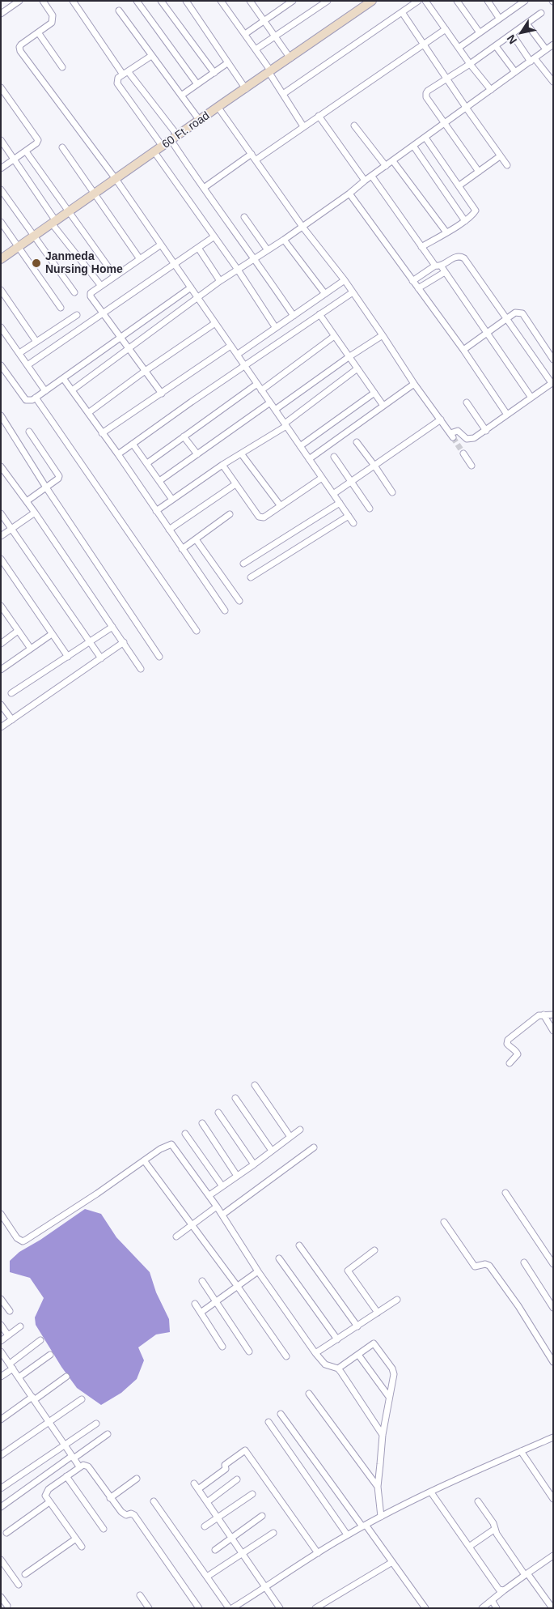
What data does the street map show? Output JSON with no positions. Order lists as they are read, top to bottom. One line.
{"streets":{"street":["60 Ft. road"]},"places":["Janmeda Nursing Home"],"north":"bottom left"}
